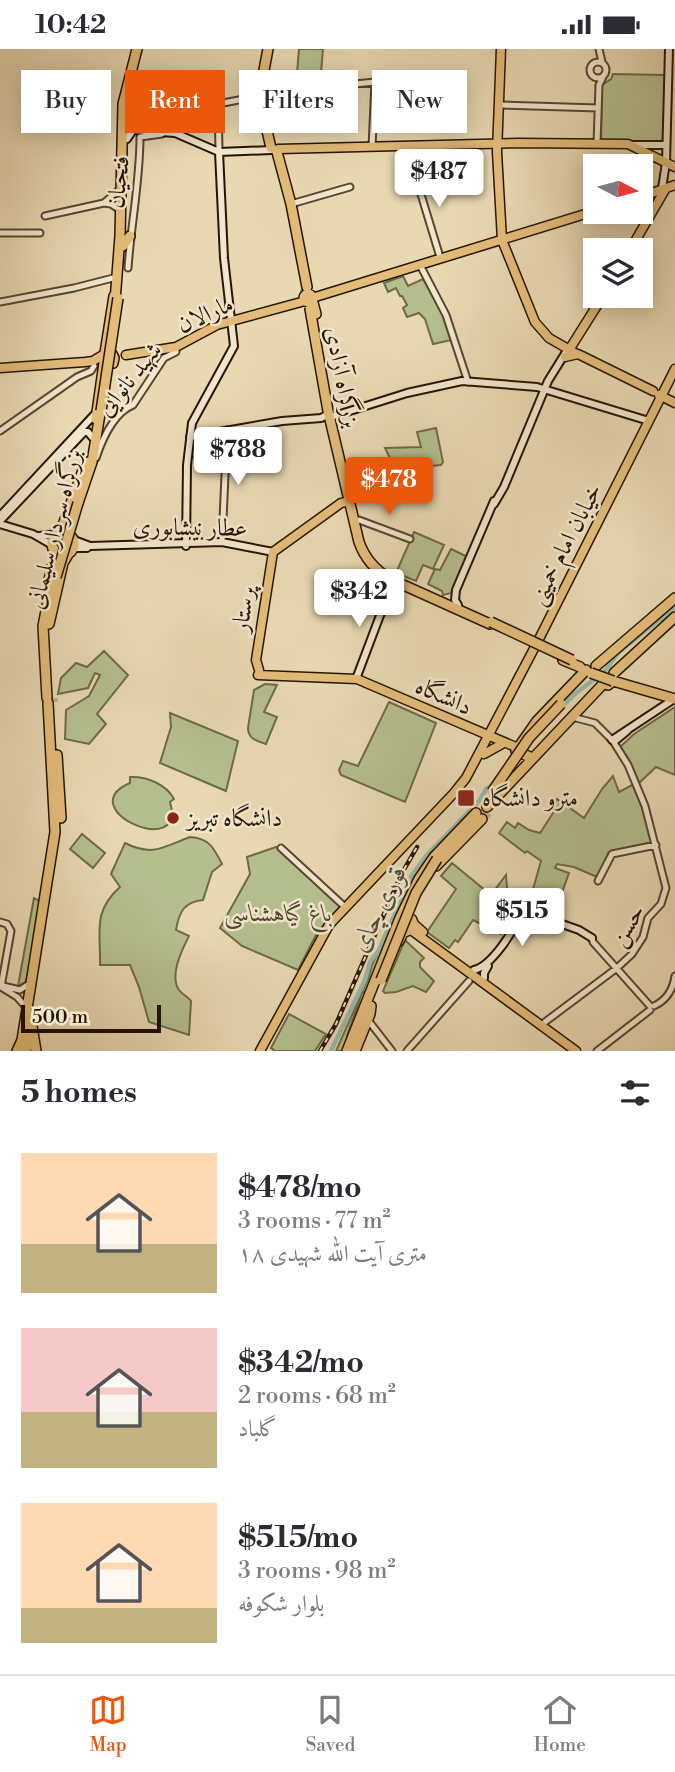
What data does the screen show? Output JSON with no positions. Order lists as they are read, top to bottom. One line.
{"streets":{"highway":["بزرگراه آزادی","بزرگراه سردار سلیمانی"],"main road":["مارالان","عطار نیشابوری","خیابان امام خمینی","پرستار","دانشگاه"],"street":["فتحیان","شهید نانوایی","حسن"]},"crossings":[["مارالان","بزرگراه آزادی"],["مارالان","شهید نانوایی"],["شهید نانوایی","بزرگراه سردار سلیمانی"],["عطار نیشابوری","پرستار"],["خیابان امام خمینی","دانشگاه"],["پرستار","دانشگاه"]],"water":["قوری چای"],"parks":["باغ گیاهشناسی"],"places":{"transit":["مترو دانشگاه"],"other":["دانشگاه تبریز"]},"scale_bar":"500 m","north":"right","page":{"status":"10:42","chip":["Buy","Rent","Filters","New"],"price":["$487","$788","$478","$342","$515"],"scale":"500 m","heading":"5 homes","list":[{"name":"$478/mo","note":"3 rooms · 77 m² · ۱۸ متری آیت الله شهیدی"},{"name":"$342/mo","note":"2 rooms · 68 m² · گلباد"},{"name":"$515/mo","note":"3 rooms · 98 m² · بلوار شکوفه"}],"tabs":["Map","Saved","Home"]}}
